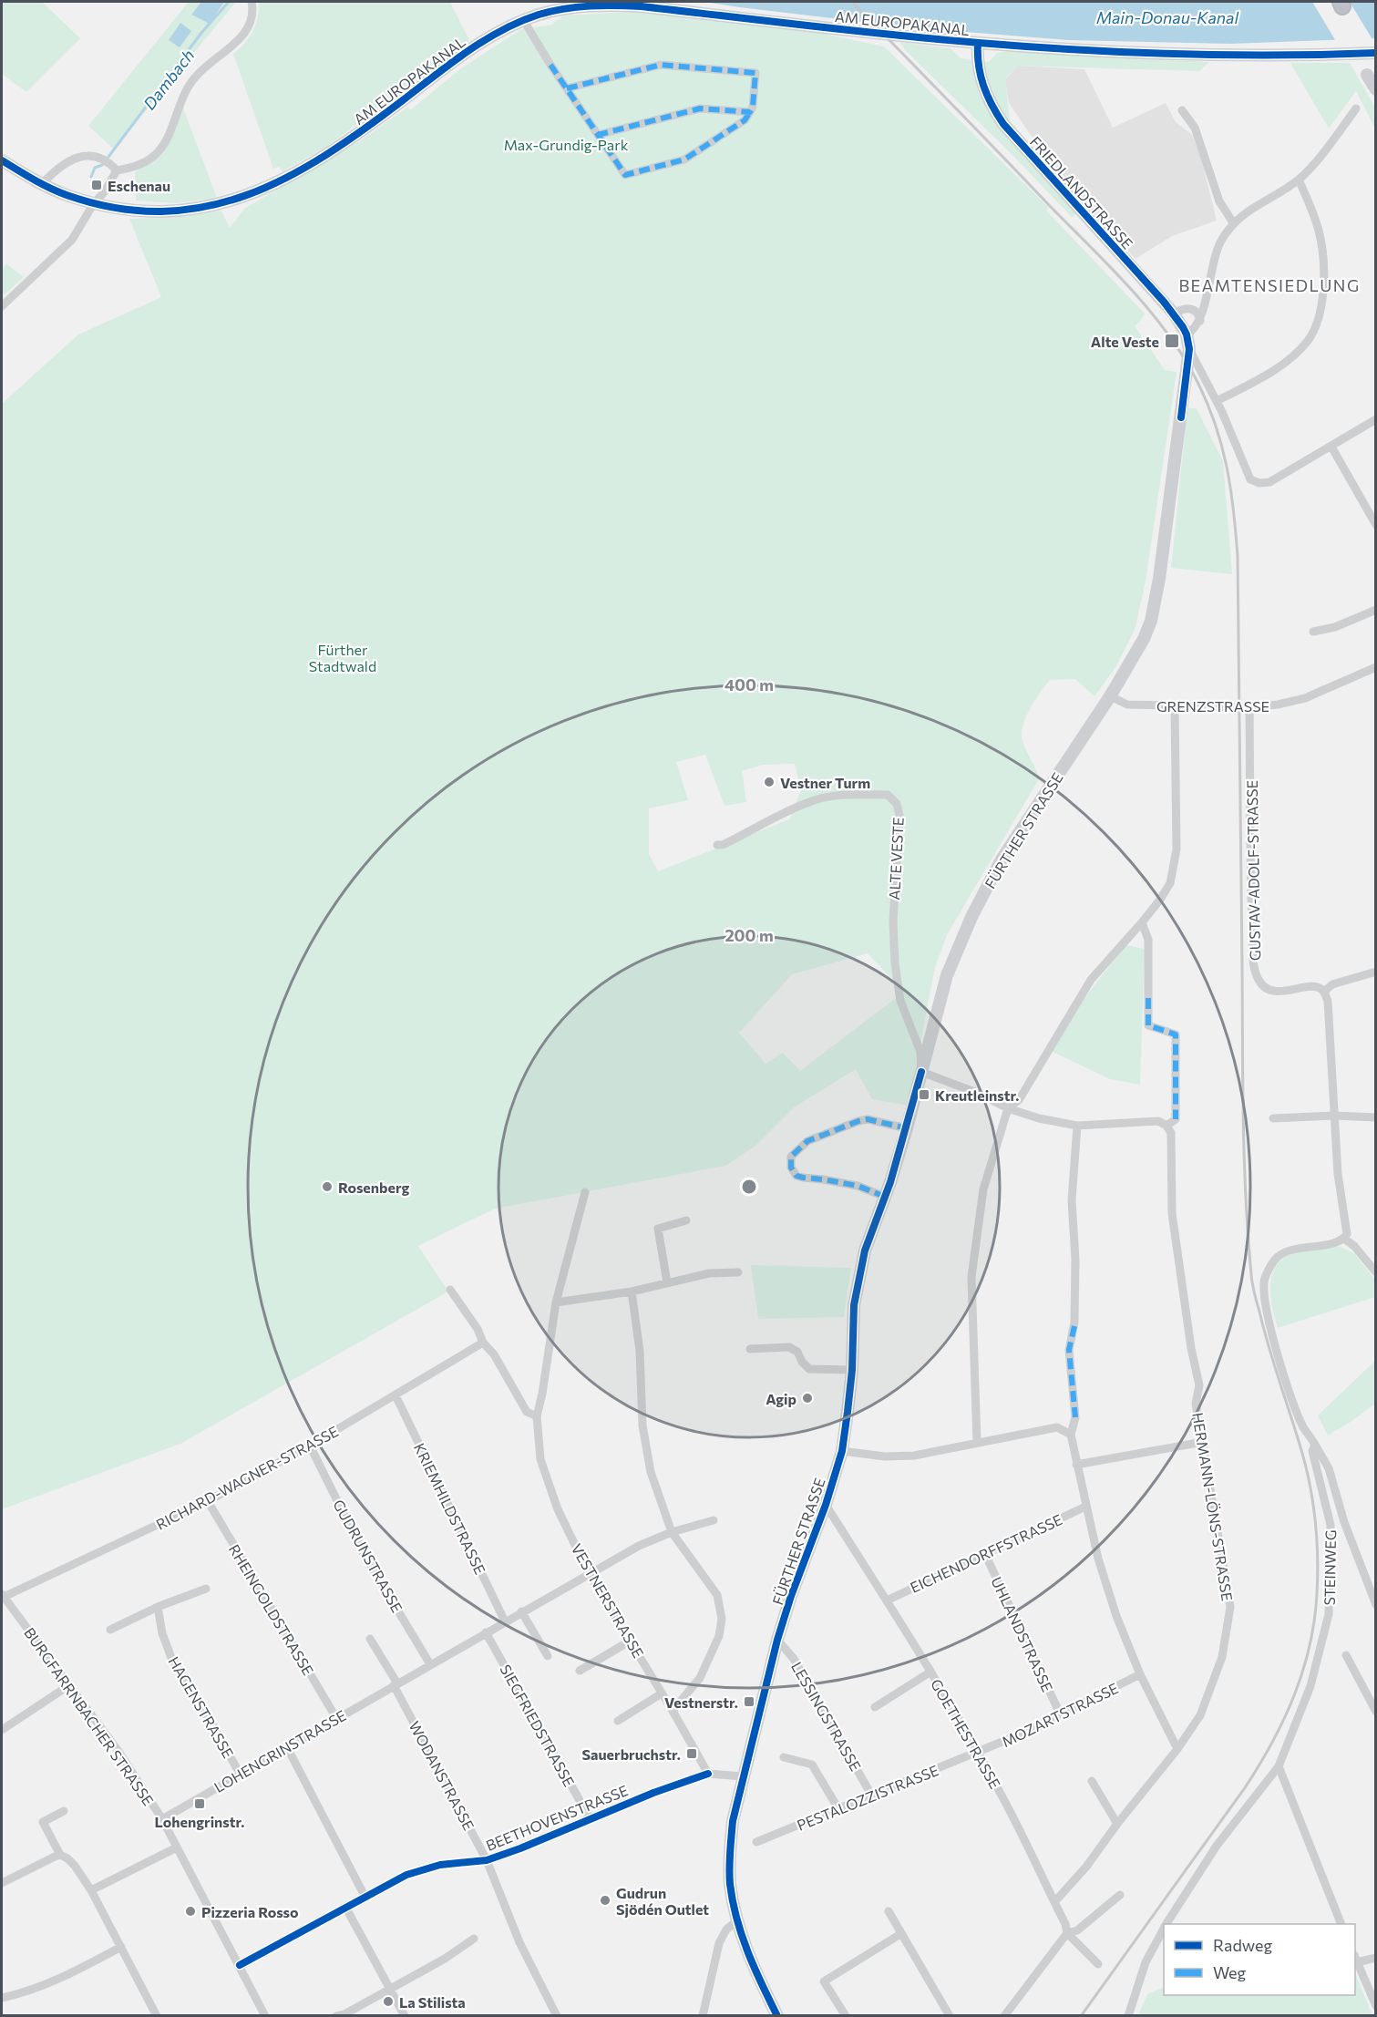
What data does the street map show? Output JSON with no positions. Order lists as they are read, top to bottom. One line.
{"streets":{"main road":["AM EUROPAKANAL","FRIEDLANDSTRASSE","FÜRTHER STRASSE"],"street":["GRENZSTRASSE","ALTE VESTE","GUSTAV-ADOLF-STRASSE","RICHARD-WAGNER-STRASSE","HERMANN-LÖNS-STRASSE","KRIEMHILDSTRASSE","EICHENDORFFSTRASSE","GUDRUNSTRASSE","STEINWEG","VESTNERSTRASSE","RHEINGOLDSTRASSE","UHLANDSTRASSE","HAGENSTRASSE","MOZARTSTRASSE","BURGFARRNBACHER STRASSE","LESSINGSTRASSE","SIEGFRIEDSTRASSE","GOETHESTRASSE","LOHENGRINSTRASSE","WODANSTRASSE","PESTALOZZISTRASSE","BEETHOVENSTRASSE"]},"crossings":[["AM EUROPAKANAL","FRIEDLANDSTRASSE"],["FRIEDLANDSTRASSE","FÜRTHER STRASSE"],["GRENZSTRASSE","FÜRTHER STRASSE"],["GRENZSTRASSE","GUSTAV-ADOLF-STRASSE"],["FÜRTHER STRASSE","ALTE VESTE"],["FÜRTHER STRASSE","LESSINGSTRASSE"],["FÜRTHER STRASSE","GOETHESTRASSE"],["FÜRTHER STRASSE","BEETHOVENSTRASSE"],["RICHARD-WAGNER-STRASSE","KRIEMHILDSTRASSE"],["RICHARD-WAGNER-STRASSE","GUDRUNSTRASSE"],["RICHARD-WAGNER-STRASSE","RHEINGOLDSTRASSE"],["RICHARD-WAGNER-STRASSE","BURGFARRNBACHER STRASSE"],["HERMANN-LÖNS-STRASSE","GOETHESTRASSE"],["KRIEMHILDSTRASSE","LOHENGRINSTRASSE"],["EICHENDORFFSTRASSE","UHLANDSTRASSE"],["EICHENDORFFSTRASSE","GOETHESTRASSE"],["GUDRUNSTRASSE","LOHENGRINSTRASSE"],["VESTNERSTRASSE","LOHENGRINSTRASSE"],["VESTNERSTRASSE","BEETHOVENSTRASSE"],["RHEINGOLDSTRASSE","LOHENGRINSTRASSE"],["UHLANDSTRASSE","MOZARTSTRASSE"],["HAGENSTRASSE","LOHENGRINSTRASSE"],["MOZARTSTRASSE","GOETHESTRASSE"],["MOZARTSTRASSE","PESTALOZZISTRASSE"],["BURGFARRNBACHER STRASSE","LOHENGRINSTRASSE"],["BURGFARRNBACHER STRASSE","BEETHOVENSTRASSE"],["LESSINGSTRASSE","PESTALOZZISTRASSE"],["SIEGFRIEDSTRASSE","LOHENGRINSTRASSE"],["SIEGFRIEDSTRASSE","BEETHOVENSTRASSE"],["GOETHESTRASSE","PESTALOZZISTRASSE"],["LOHENGRINSTRASSE","WODANSTRASSE"],["WODANSTRASSE","BEETHOVENSTRASSE"]],"districts":["BEAMTENSIEDLUNG"],"water":["Main-Donau-Kanal","Dambach"],"parks":["Max-Grundig-Park","Fürther Stadtwald"],"places":{"transit":["Eschenau","Alte Veste","Kreutleinstr.","Vestnerstr.","Sauerbruchstr.","Lohengrinstr."],"other":["Vestner Turm","Rosenberg","Agip","Gudrun Sjödén Outlet","Pizzeria Rosso","La Stilista"]},"legend":["Radweg","Weg"],"rings":["400 m","200 m"]}
